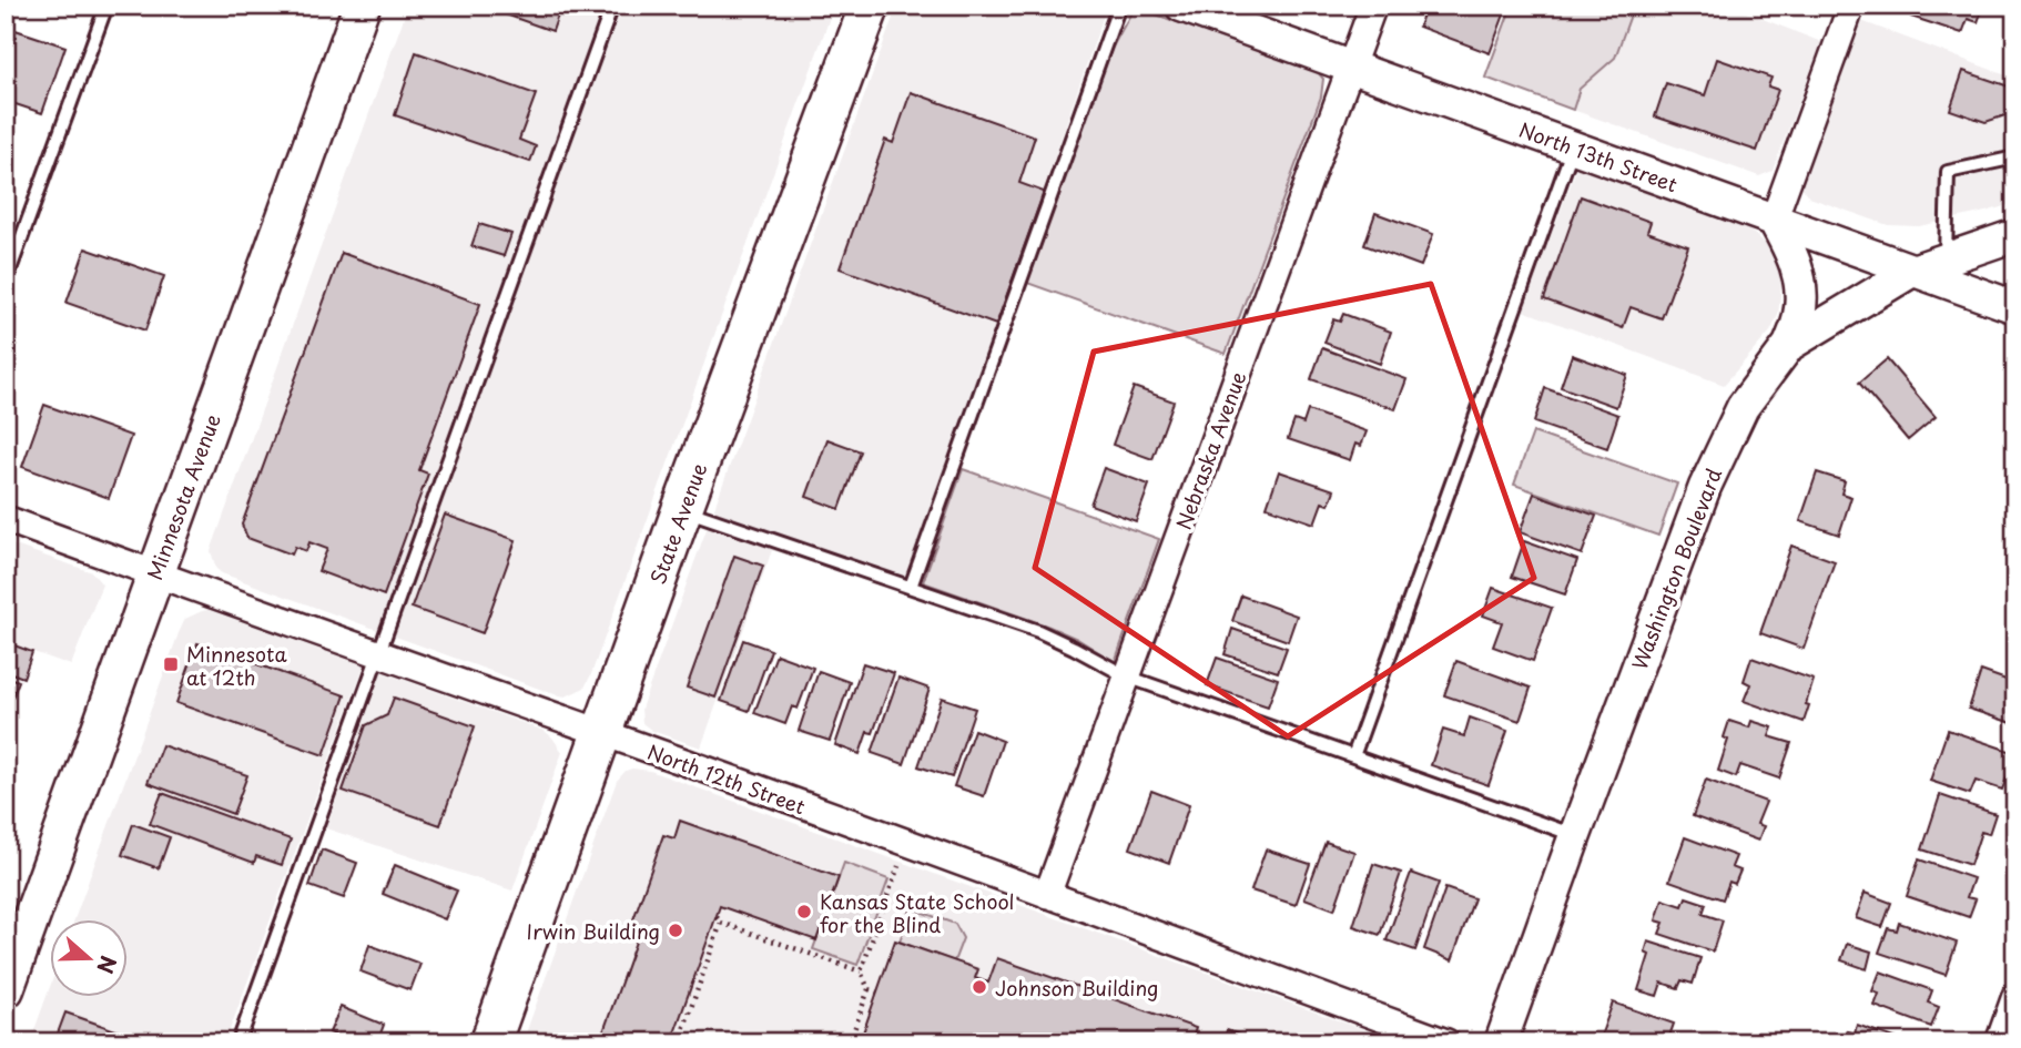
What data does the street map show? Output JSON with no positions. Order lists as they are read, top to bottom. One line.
{"streets":{"main road":["Minnesota Avenue","State Avenue"],"street":["North 13th Street","Nebraska Avenue","Washington Boulevard","North 12th Street"]},"crossings":[["North 13th Street","Nebraska Avenue"],["North 13th Street","Washington Boulevard"],["Nebraska Avenue","North 12th Street"],["Minnesota Avenue","North 12th Street"],["State Avenue","North 12th Street"]],"places":{"transit":["Minnesota at 12th"],"other":["Kansas State School for the Blind","Irwin Building","Johnson Building"]},"north":"right"}
